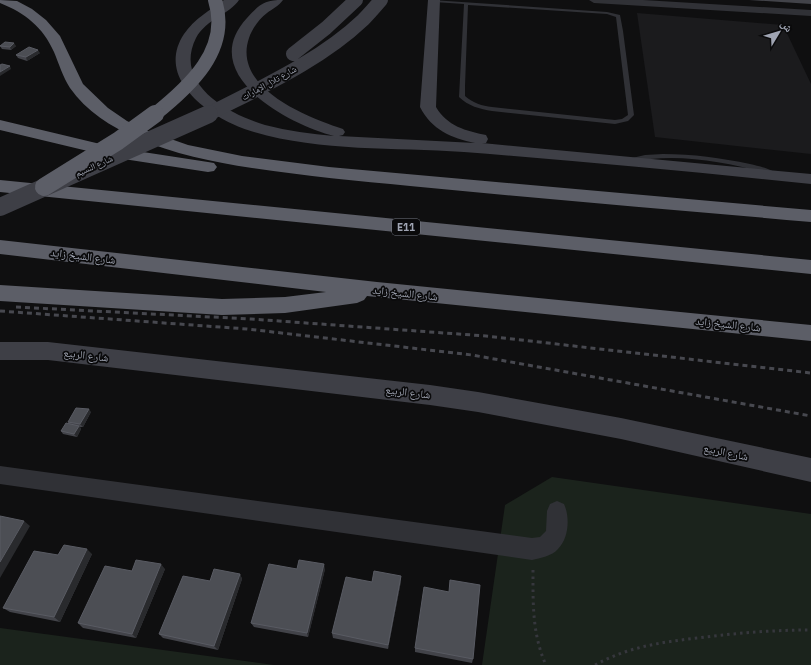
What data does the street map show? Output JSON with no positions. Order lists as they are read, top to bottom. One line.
{"streets":{"highway":["E11","شارع الشيخ زايد"],"main road":["شارع تلال الإمارات","شارع النسيم","شارع الربيع"]},"crossings":[["شارع تلال الإمارات","شارع النسيم"]],"north":"top right"}
